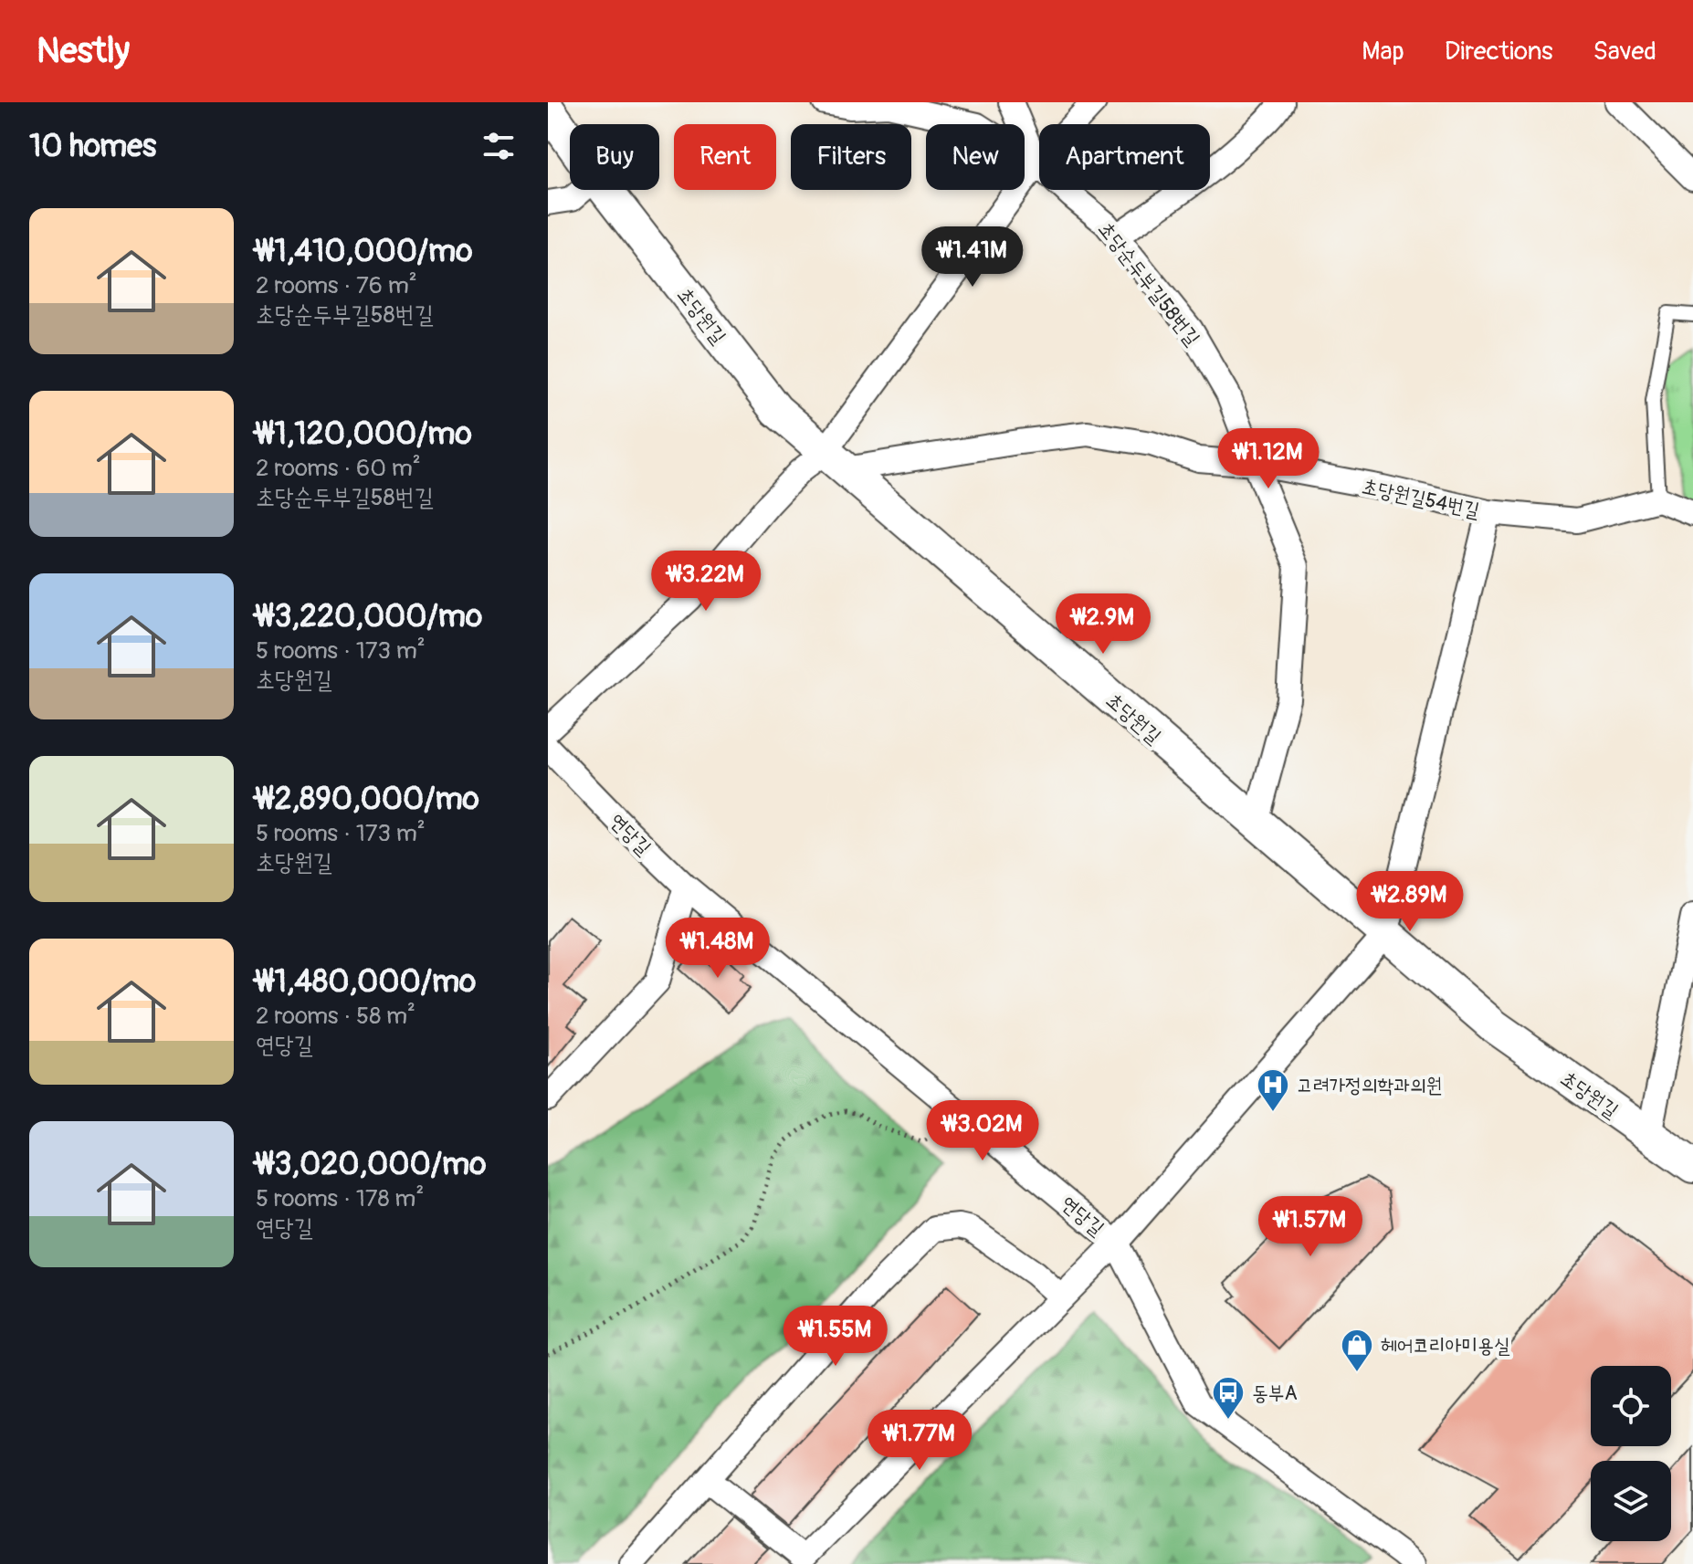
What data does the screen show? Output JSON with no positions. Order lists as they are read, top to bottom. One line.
{"streets":{"street":["초당순두부길58번길","초당원길","초당원길54번길","연당길"]},"crossings":[["초당순두부길58번길","초당원길"],["초당순두부길58번길","초당원길54번길"],["초당원길","초당원길54번길"]],"places":{"hospital":["고려가정의학과의원"],"shop":["헤어코리아미용실"],"bus stop":["동부A"]},"page":{"header":"Nestly","nav":["Map","Directions","Saved"],"heading":"10 homes","chip":["Buy","Rent","Filters","New","Apartment"],"list":[{"name":"₩1,410,000/mo","note":"2 rooms · 76 m² · 초당순두부길58번길"},{"name":"₩1,120,000/mo","note":"2 rooms · 60 m² · 초당순두부길58번길"},{"name":"₩3,220,000/mo","note":"5 rooms · 173 m² · 초당원길"},{"name":"₩2,890,000/mo","note":"5 rooms · 173 m² · 초당원길"},{"name":"₩1,480,000/mo","note":"2 rooms · 58 m² · 연당길"},{"name":"₩3,020,000/mo","note":"5 rooms · 178 m² · 연당길"}],"price":["₩1.41M","₩1.12M","₩3.22M","₩2.9M","₩2.89M","₩1.48M","₩3.02M","₩1.57M","₩1.55M","₩1.77M"]}}
